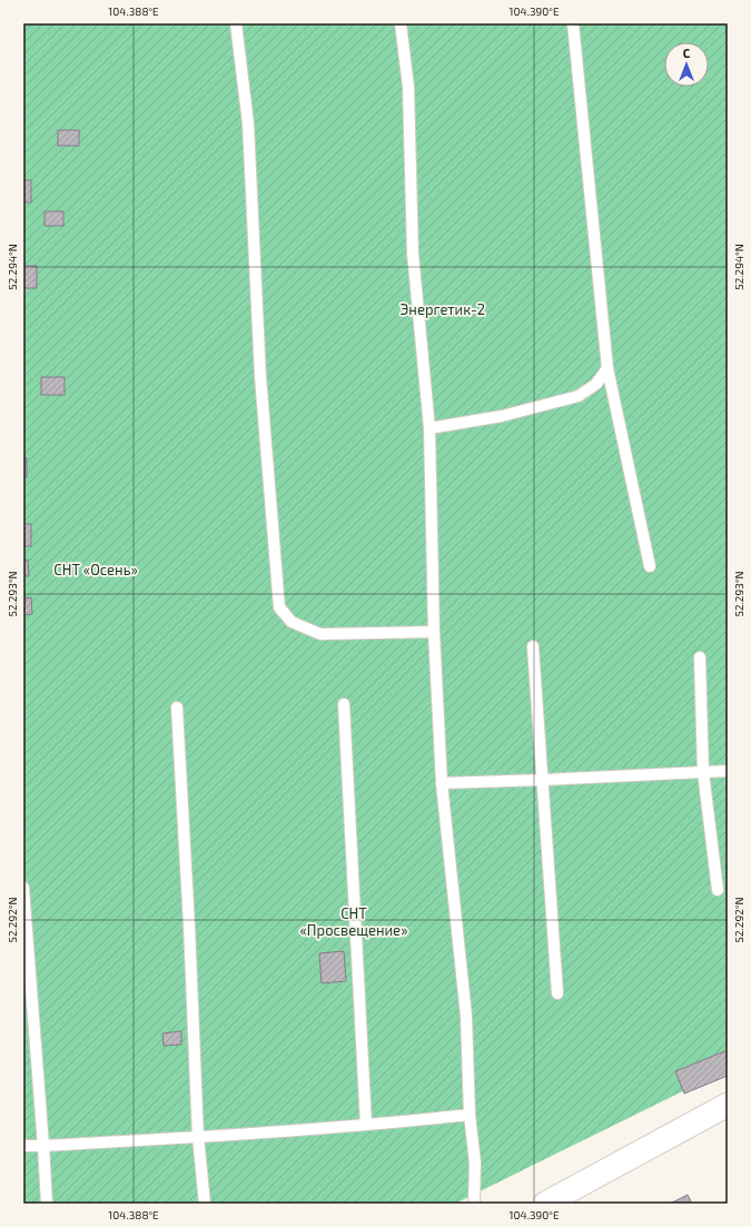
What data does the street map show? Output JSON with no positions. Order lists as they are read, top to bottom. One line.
{"parks":["Энергетик-2","СНТ «Осень»","СНТ «Просвещение»"],"north":"top","coordinates":["104.388°E","104.390°E","52.294°N","52.293°N","52.292°N"]}
